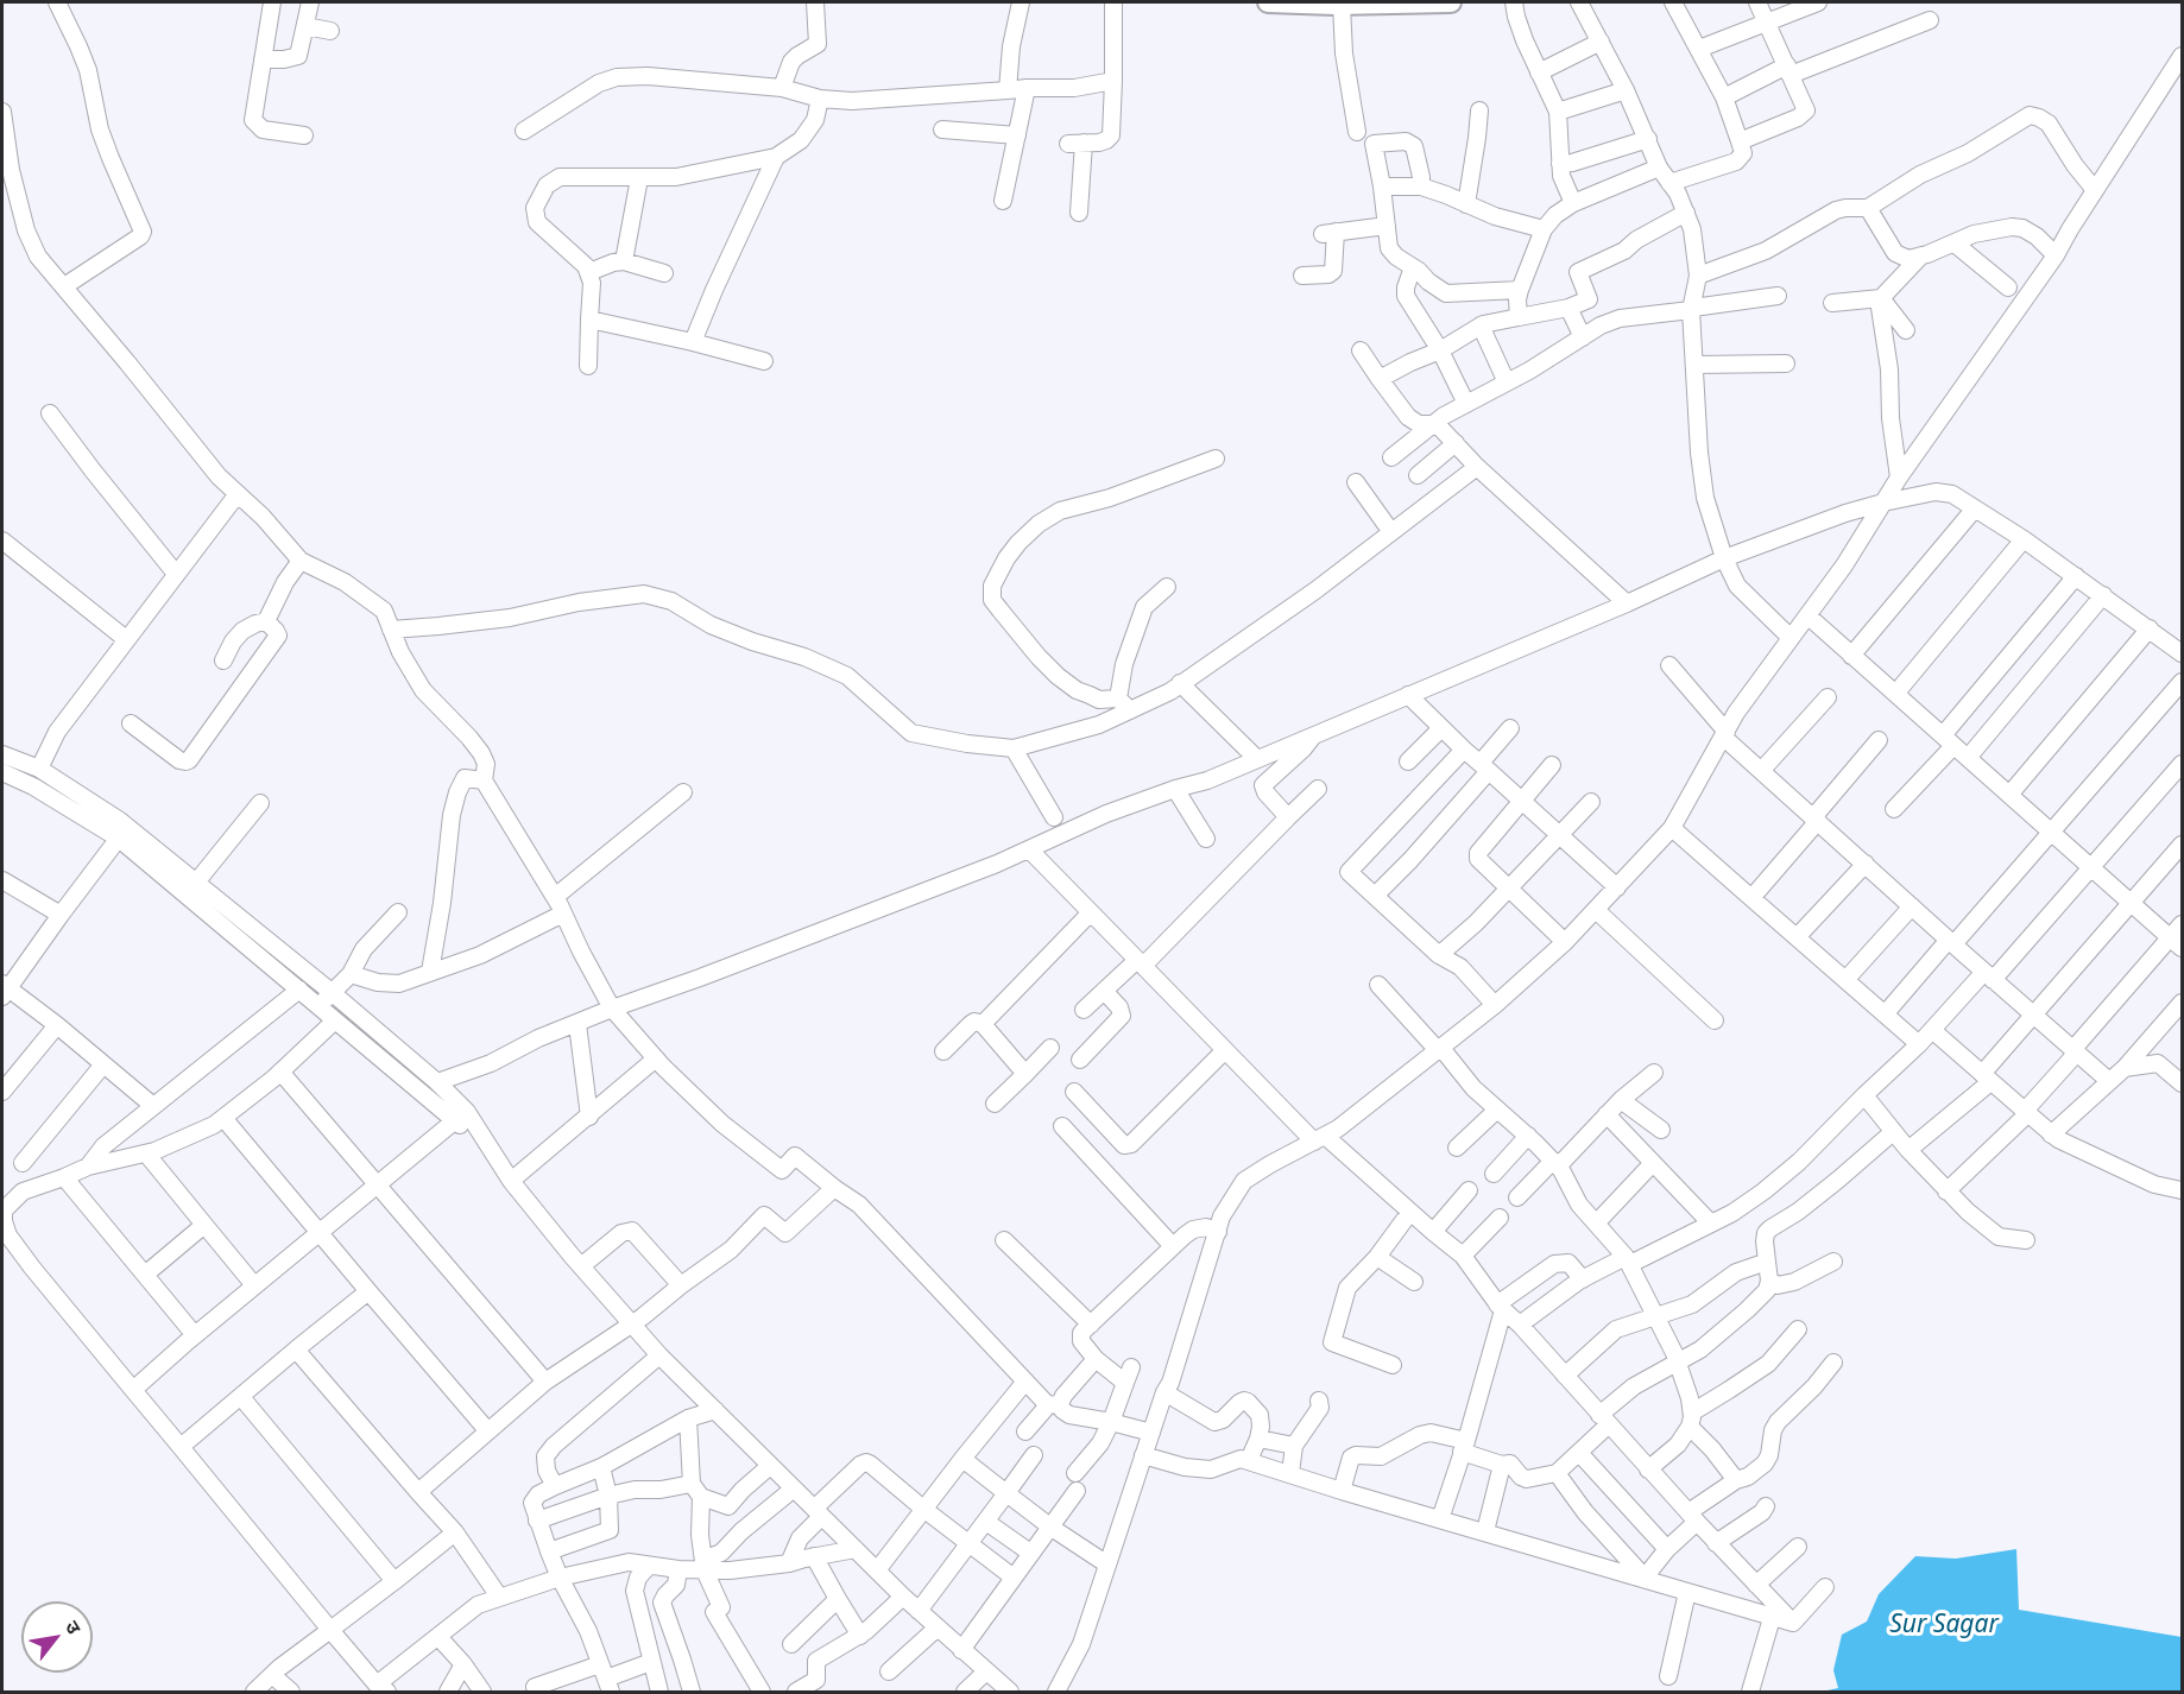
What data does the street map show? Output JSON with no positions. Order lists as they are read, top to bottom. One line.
{"water":["Sur Sagar"],"north":"top right"}
